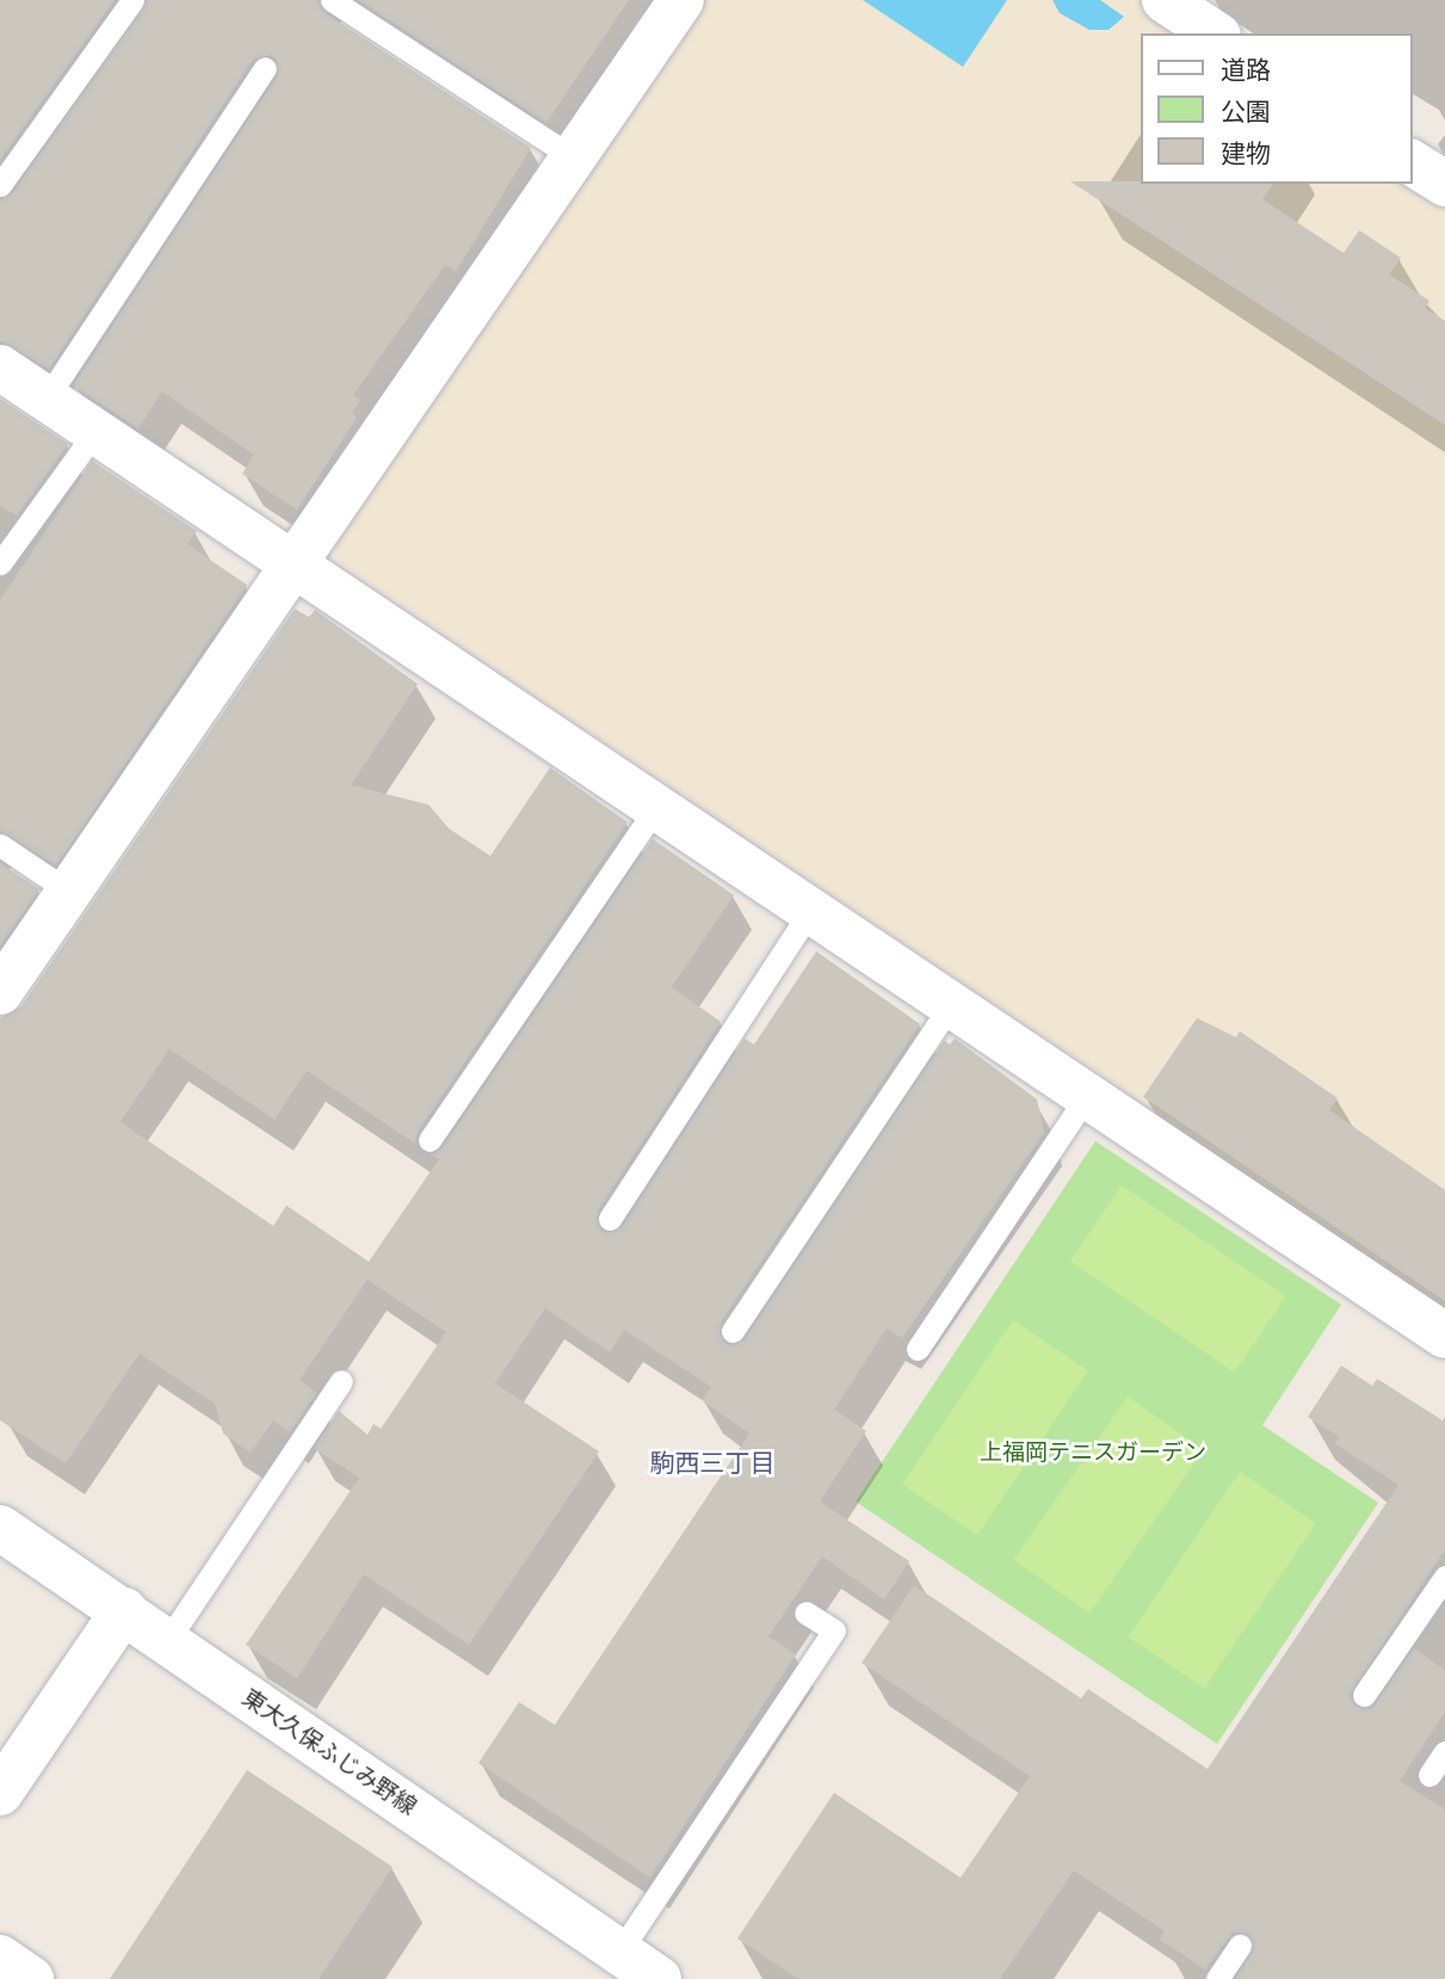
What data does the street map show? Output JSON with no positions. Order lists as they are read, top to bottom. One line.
{"streets":{"street":["東大久保ふじみ野線"]},"districts":["駒西三丁目"],"parks":["上福岡テニスガーデン"],"legend":["道路","公園","建物"]}
